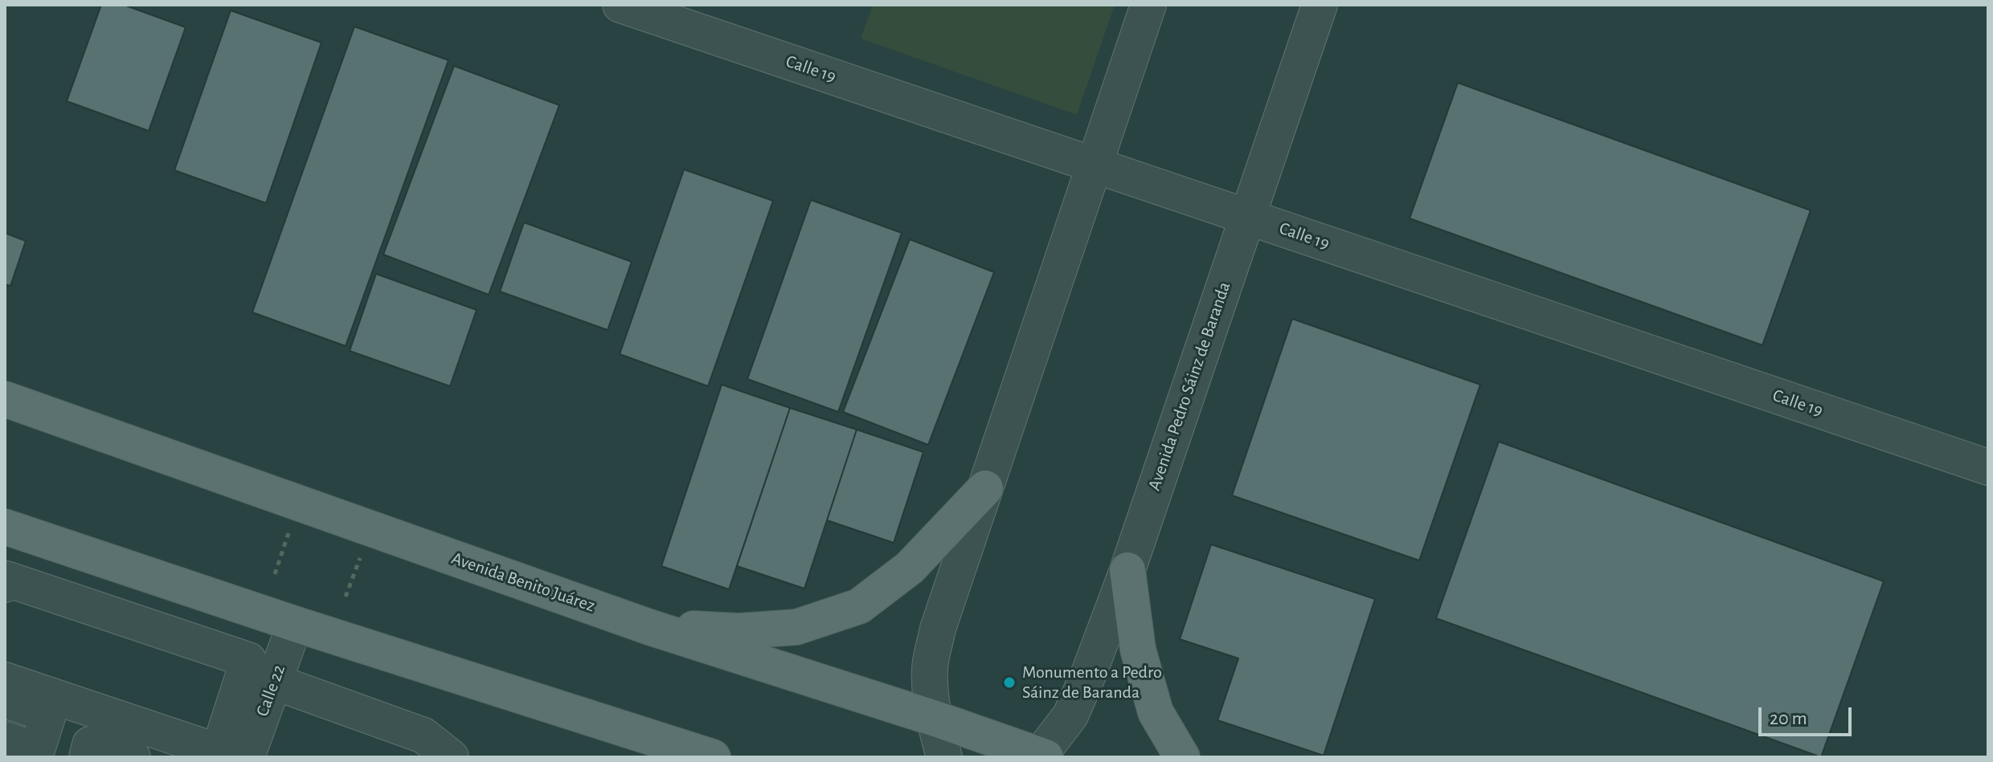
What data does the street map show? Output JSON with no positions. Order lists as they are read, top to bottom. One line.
{"streets":{"main road":["Avenida Benito Juárez"],"street":["Calle 19","Avenida Pedro Sáinz de Baranda","Calle 22"]},"crossings":[["Calle 19","Avenida Pedro Sáinz de Baranda"],["Avenida Pedro Sáinz de Baranda","Avenida Benito Juárez"]],"places":["Monumento a Pedro Sáinz de Baranda"],"scale_bar":"20 m"}
